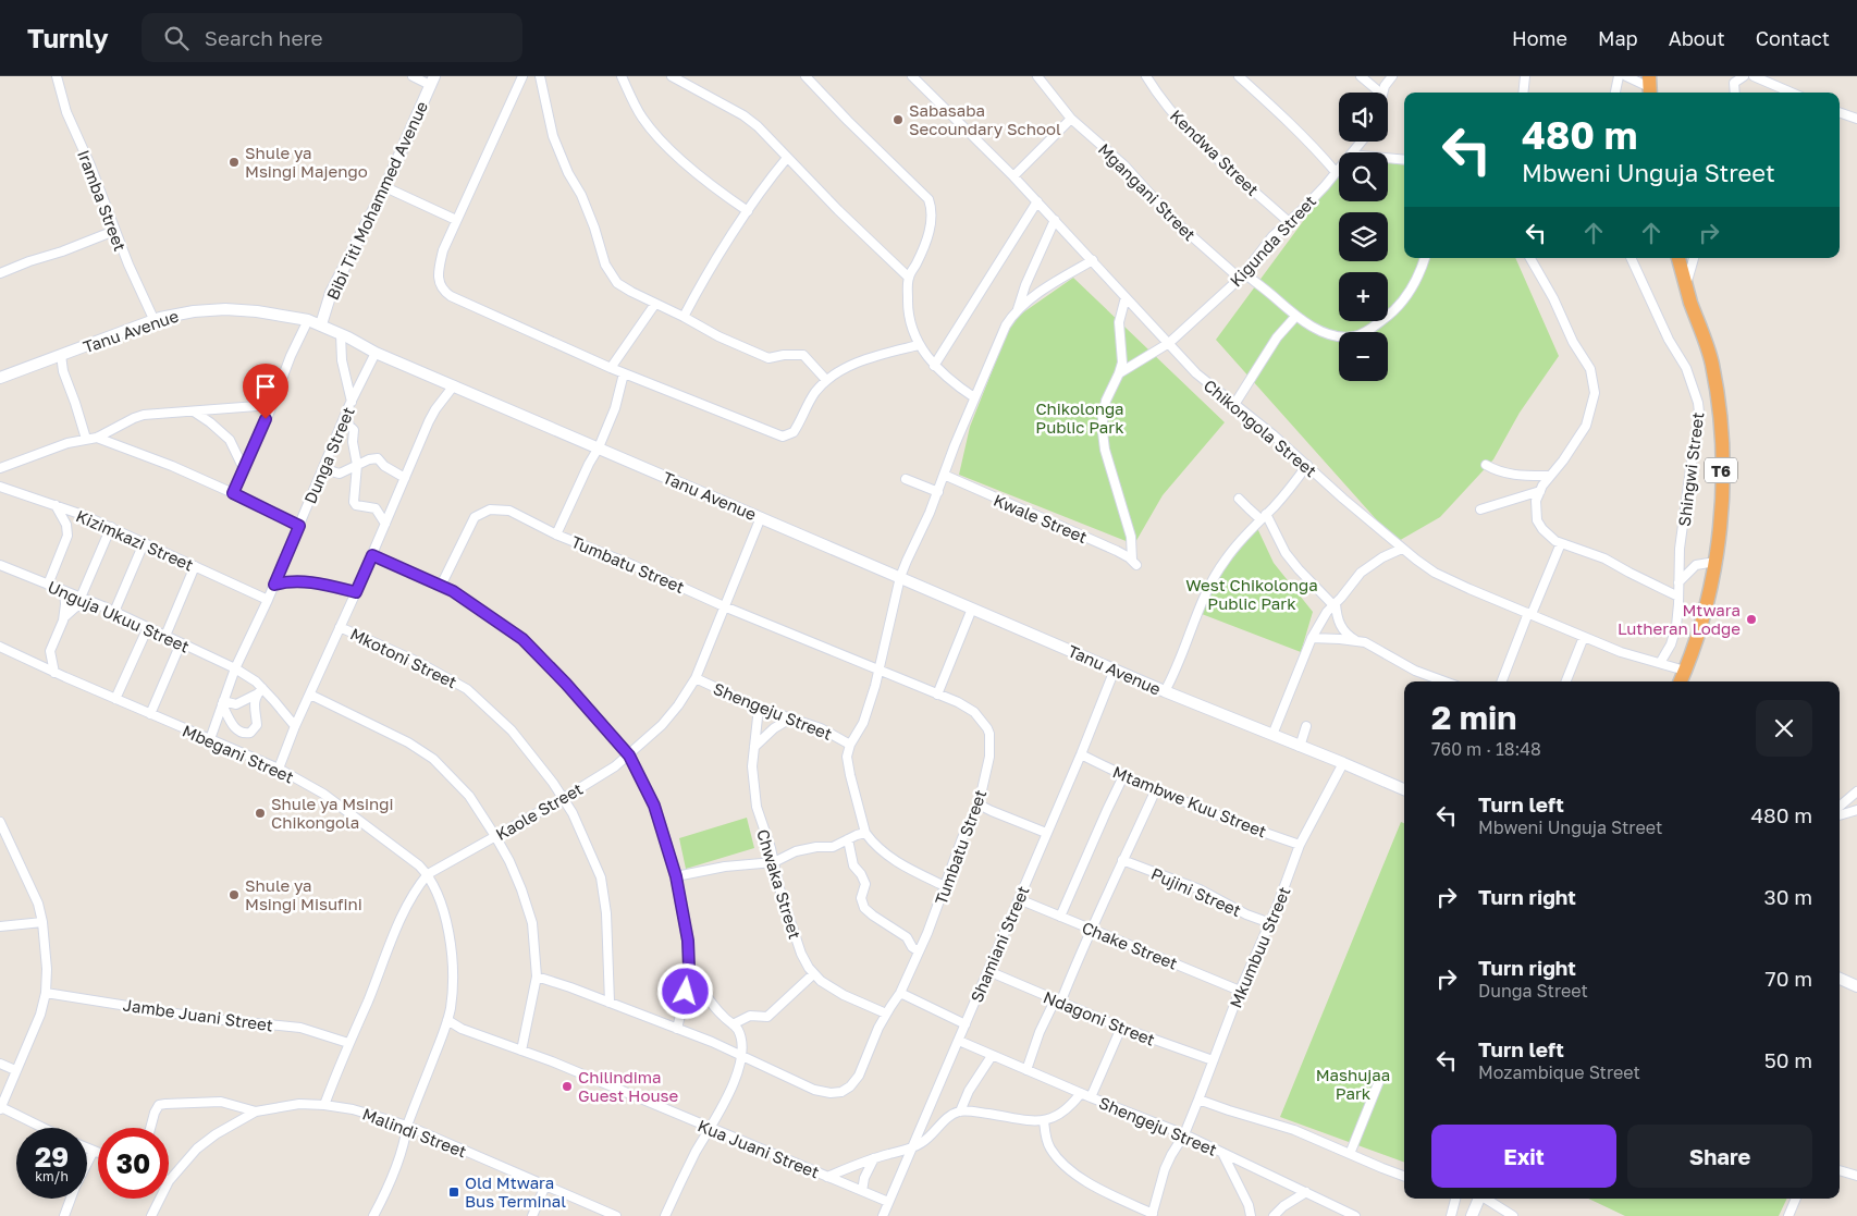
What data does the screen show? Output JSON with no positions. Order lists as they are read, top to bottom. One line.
{"streets":{"highway":["T6"],"street":["Kendwa Street","Mgangani Street","Iramba Street","Bibi Titi Mohammed Avenue","Kigunda Street","Tanu Avenue","Chikongola Street","Dunga Street","Shingwi Street","Kwale Street","Kizimkazi Street","Tumbatu Street","Unguja Ukuu Street","Mkotoni Street","Shengeju Street","Mbegani Street","Mtambwe Kuu Street","Kaole Street","Chwaka Street","Pujini Street","Shamiani Street","Chake Street","Mkumbuu Street","Jambe Juani Street","Ndagoni Street","Malindi Street","Kua Juani Street"]},"crossings":[["Kendwa Street","Kigunda Street"],["Mgangani Street","Kigunda Street"],["Iramba Street","Tanu Avenue"],["Bibi Titi Mohammed Avenue","Tanu Avenue"],["Kigunda Street","Chikongola Street"],["Kigunda Street","Kwale Street"],["Tanu Avenue","Dunga Street"],["Tanu Avenue","Kaole Street"],["Tanu Avenue","Shamiani Street"],["Tanu Avenue","Mkumbuu Street"],["Chikongola Street","Shingwi Street"],["Chikongola Street","T6"],["Dunga Street","Kizimkazi Street"],["Dunga Street","Unguja Ukuu Street"],["Dunga Street","Mbegani Street"],["Tumbatu Street","Mkotoni Street"],["Tumbatu Street","Kaole Street"],["Tumbatu Street","Chwaka Street"],["Mkotoni Street","Kaole Street"],["Shengeju Street","Kaole Street"],["Shengeju Street","Chwaka Street"],["Shengeju Street","Shamiani Street"],["Shengeju Street","Mkumbuu Street"],["Mbegani Street","Kaole Street"],["Mbegani Street","Malindi Street"],["Mbegani Street","Kua Juani Street"],["Mtambwe Kuu Street","Shamiani Street"],["Mtambwe Kuu Street","Mkumbuu Street"],["Kaole Street","Jambe Juani Street"],["Kaole Street","Malindi Street"],["Pujini Street","Mkumbuu Street"],["Shamiani Street","Chake Street"],["Shamiani Street","Ndagoni Street"],["Shamiani Street","Kua Juani Street"],["Chake Street","Mkumbuu Street"],["Mkumbuu Street","Ndagoni Street"]],"parks":["Chikolonga Public Park","West Chikolonga Public Park","Mashujaa Park"],"places":{"other":["Sabasaba Secoundary School","Shule ya Msingi Majengo","Mtwara Lutheran Lodge","Shule ya Msingi Chikongola","Shule ya Msingi Misufini","Chilindima Guest House"],"transit":["Old Mtwara Bus Terminal"]},"page":{"header":"Turnly","search":"Search here","nav":["Home","Map","About","Contact"],"map_buttons":["+","−"],"turn":["480 m","Mbweni Unguja Street"],"heading":["2 min","760 m · 18:48"],"list":[{"name":"Turn left","note":"Mbweni Unguja Street","value":"480 m"},{"name":"Turn right","value":"30 m"},{"name":"Turn right","note":"Dunga Street","value":"70 m"},{"name":"Turn left","note":"Mozambique Street","value":"50 m"}],"buttons":["Exit","Share"],"speed":"29 km/h","limit":"30"}}
